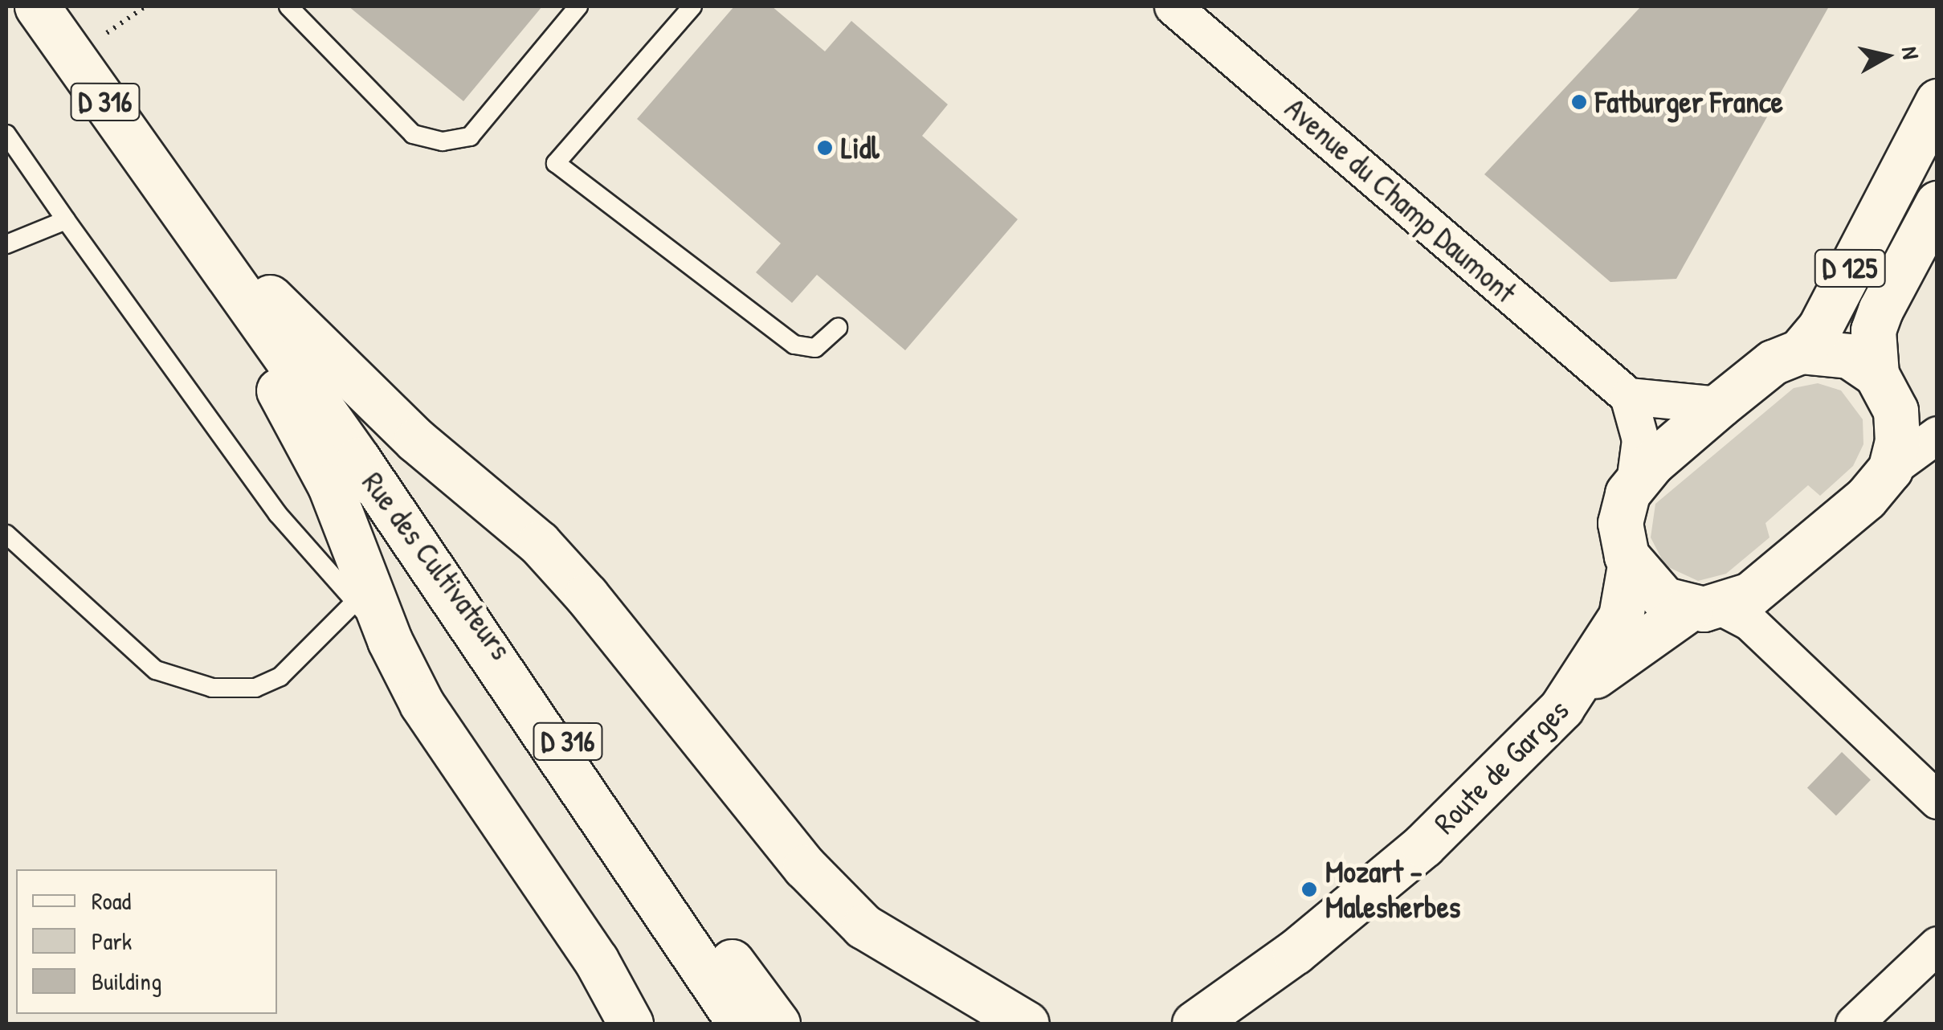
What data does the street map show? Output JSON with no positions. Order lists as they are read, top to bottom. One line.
{"streets":{"main road":["D 316","D 125","Rue des Cultivateurs","Route de Garges"],"street":["Avenue du Champ Daumont"]},"crossings":[["D 316","Rue des Cultivateurs"]],"places":["Fatburger France","Lidl","Mozart - Malesherbes"],"legend":["Road","Park","Building"],"north":"right"}
